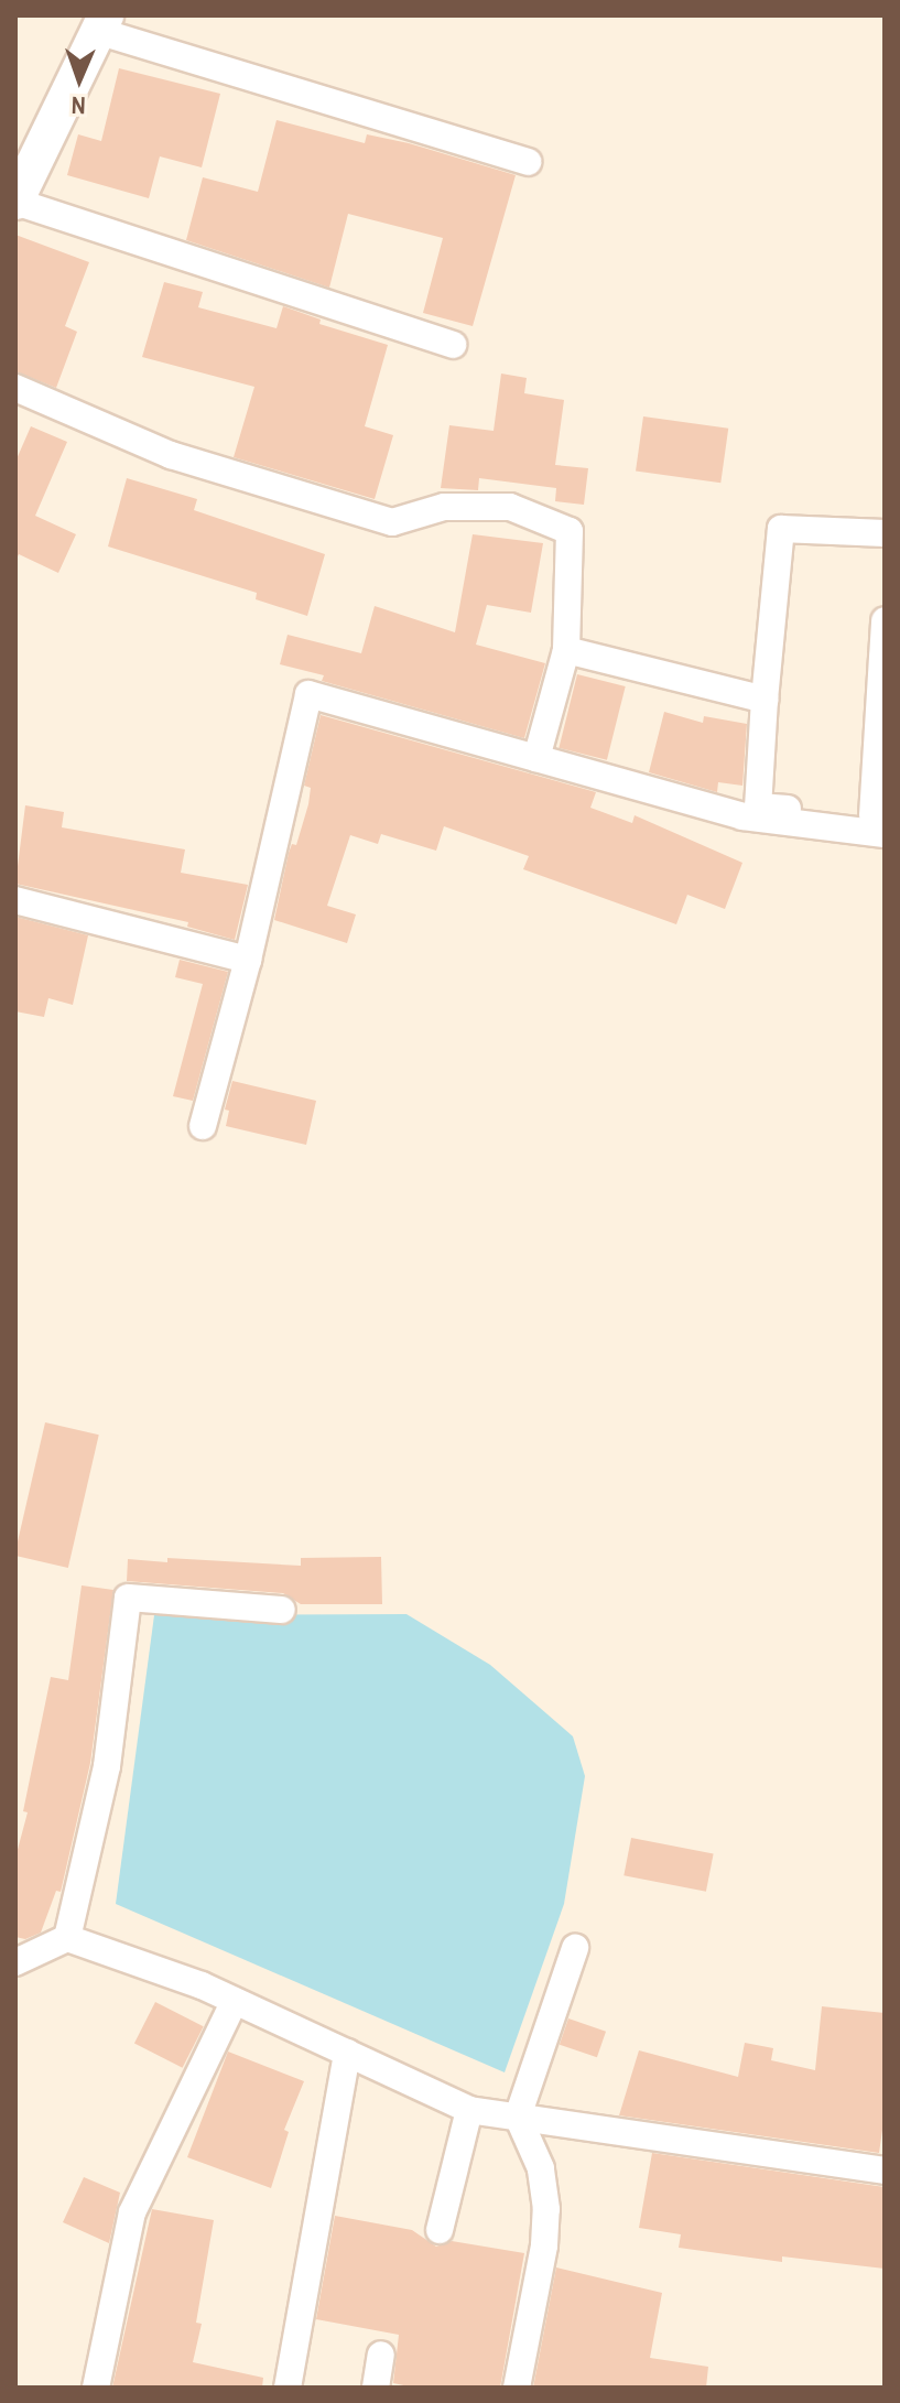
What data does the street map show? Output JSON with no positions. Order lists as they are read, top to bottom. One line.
{"north":"bottom"}
